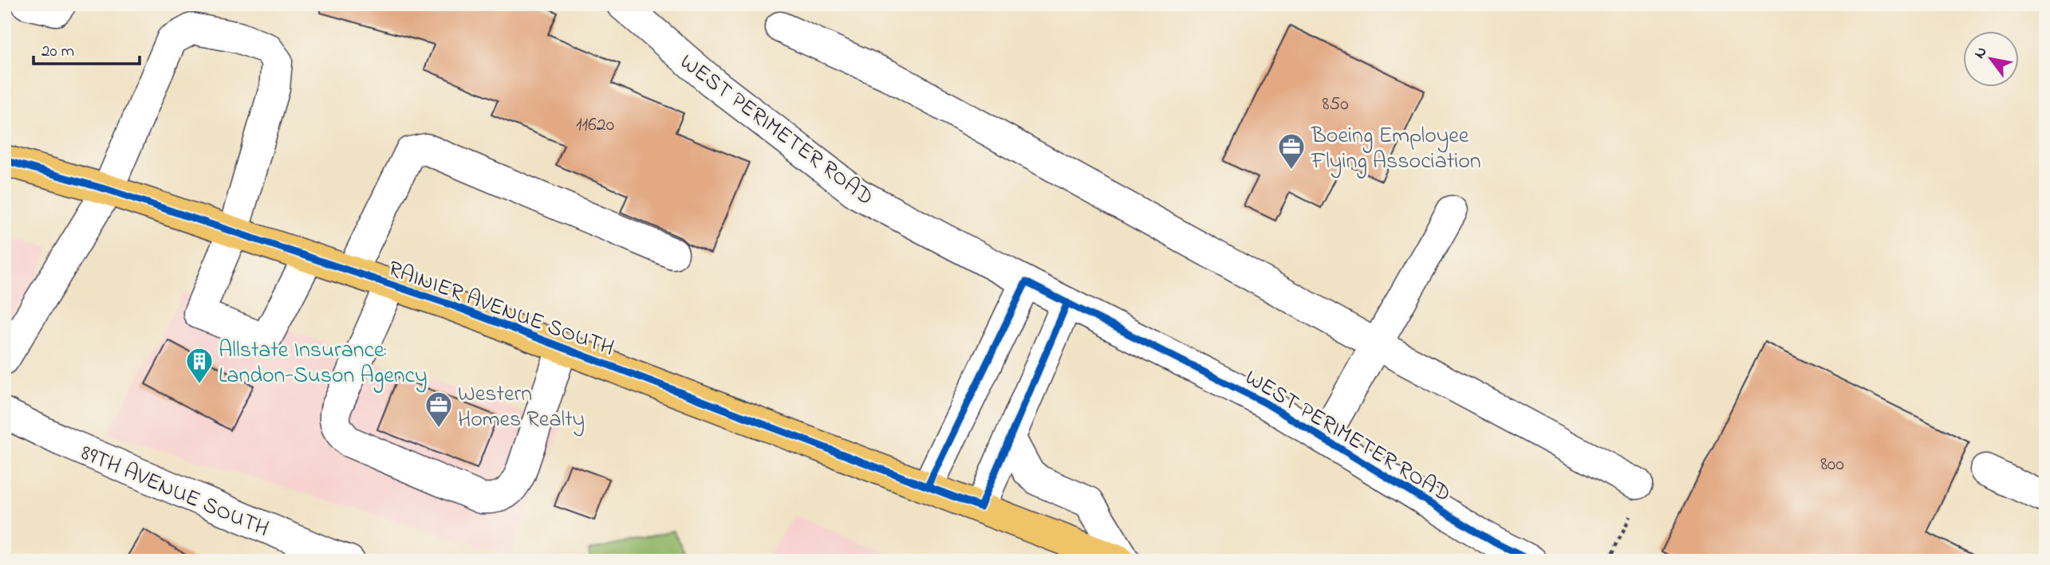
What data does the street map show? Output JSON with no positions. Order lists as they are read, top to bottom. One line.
{"streets":{"main road":["RAINIER AVENUE SOUTH"],"street":["WEST PERIMETER ROAD","89TH AVENUE SOUTH"]},"places":{"office":["Boeing Employee Flying Association","Western Homes Realty"],"building":["Allstate Insurance: Landon-Suson Agency"]},"house_numbers":["850","11620","800"],"scale_bar":"20 m","north":"top left"}
